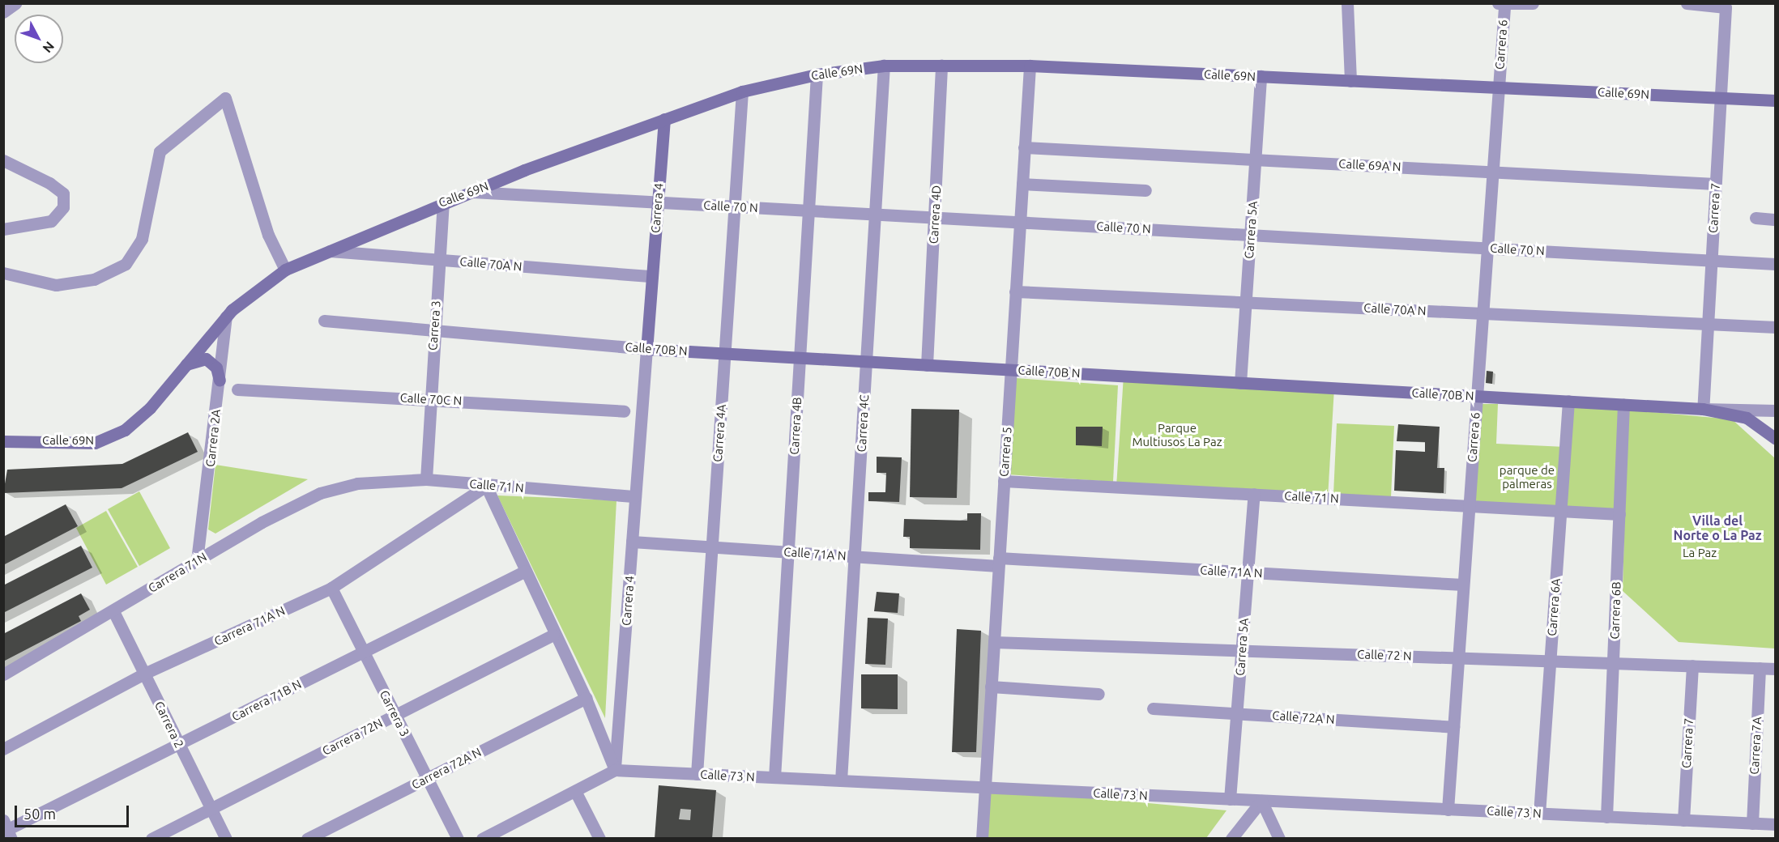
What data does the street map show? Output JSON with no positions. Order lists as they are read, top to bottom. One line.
{"streets":{"street":["Carrera 6","Calle 69N","Calle 69A N","Calle 70 N","Carrera 4","Carrera 7","Carrera 4D","Carrera 5A","Calle 70A N","Carrera 3","Calle 70B N","Calle 70C N","Carrera 4C","Carrera 4B","Carrera 4A","Carrera 2A","Carrera 5","Calle 71 N","Calle 71A N","Carrera 71N","Carrera 6A","Carrera 6B","Carrera 71A N","Calle 72 N","Carrera 71B N","Calle 72A N","Carrera 2","Carrera 72N","Carrera 7A","Carrera 72A N","Calle 73 N"]},"crossings":[["Carrera 6","Calle 69N"],["Carrera 6","Calle 69A N"],["Carrera 6","Calle 70 N"],["Carrera 6","Calle 70A N"],["Carrera 6","Calle 70B N"],["Carrera 6","Calle 71 N"],["Carrera 6","Calle 71A N"],["Carrera 6","Calle 72 N"],["Carrera 6","Calle 72A N"],["Carrera 6","Calle 73 N"],["Calle 69N","Calle 70 N"],["Calle 69N","Carrera 4"],["Calle 69N","Carrera 7"],["Calle 69N","Carrera 4D"],["Calle 69N","Carrera 5A"],["Calle 69N","Calle 70A N"],["Calle 69N","Carrera 3"],["Calle 69N","Carrera 4C"],["Calle 69N","Carrera 4B"],["Calle 69N","Carrera 4A"],["Calle 69N","Carrera 2A"],["Calle 69N","Carrera 5"],["Calle 69A N","Carrera 7"],["Calle 69A N","Carrera 5A"],["Calle 69A N","Carrera 5"],["Calle 70 N","Carrera 4"],["Calle 70 N","Carrera 7"],["Calle 70 N","Carrera 4D"],["Calle 70 N","Carrera 5A"],["Calle 70 N","Carrera 4C"],["Calle 70 N","Carrera 4B"],["Calle 70 N","Carrera 4A"],["Calle 70 N","Carrera 5"],["Carrera 4","Calle 70A N"],["Carrera 4","Calle 70B N"],["Carrera 4","Calle 71 N"],["Carrera 4","Calle 71A N"],["Carrera 4","Calle 73 N"],["Carrera 7","Calle 70A N"],["Carrera 7","Calle 70B N"],["Carrera 7","Calle 72 N"],["Carrera 7","Calle 73 N"],["Carrera 4D","Calle 70B N"],["Carrera 5A","Calle 70A N"],["Carrera 5A","Calle 70B N"],["Carrera 5A","Calle 71 N"],["Carrera 5A","Calle 71A N"],["Carrera 5A","Calle 72 N"],["Carrera 5A","Calle 72A N"],["Carrera 5A","Calle 73 N"],["Calle 70A N","Carrera 3"],["Calle 70A N","Carrera 5"],["Carrera 3","Calle 70B N"],["Carrera 3","Calle 70C N"],["Carrera 3","Calle 71 N"],["Carrera 3","Carrera 71A N"],["Carrera 3","Carrera 71B N"],["Carrera 3","Carrera 72N"],["Carrera 3","Carrera 72A N"],["Calle 70B N","Carrera 4C"],["Calle 70B N","Carrera 4B"],["Calle 70B N","Carrera 4A"],["Calle 70B N","Carrera 5"],["Calle 70B N","Carrera 6A"],["Calle 70B N","Carrera 6B"],["Carrera 4C","Calle 71A N"],["Carrera 4C","Calle 73 N"],["Carrera 4B","Calle 71A N"],["Carrera 4B","Calle 73 N"],["Carrera 4A","Calle 71A N"],["Carrera 4A","Calle 73 N"],["Carrera 2A","Carrera 71N"],["Carrera 5","Calle 71 N"],["Carrera 5","Calle 71A N"],["Carrera 5","Calle 72 N"],["Carrera 5","Calle 73 N"],["Calle 71 N","Carrera 71N"],["Calle 71 N","Carrera 6A"],["Calle 71 N","Carrera 6B"],["Calle 71 N","Carrera 71A N"],["Carrera 71N","Carrera 2"],["Carrera 6A","Calle 72 N"],["Carrera 6A","Calle 73 N"],["Carrera 6B","Calle 72 N"],["Carrera 6B","Calle 73 N"],["Carrera 71A N","Carrera 2"],["Calle 72 N","Carrera 7A"],["Carrera 71B N","Carrera 2"],["Carrera 2","Carrera 72N"],["Carrera 7A","Calle 73 N"]],"districts":["Villa del Norte o La Paz"],"parks":["Parque Multiusos La Paz","parque de palmeras","La Paz"],"scale_bar":"50 m","north":"bottom right"}
